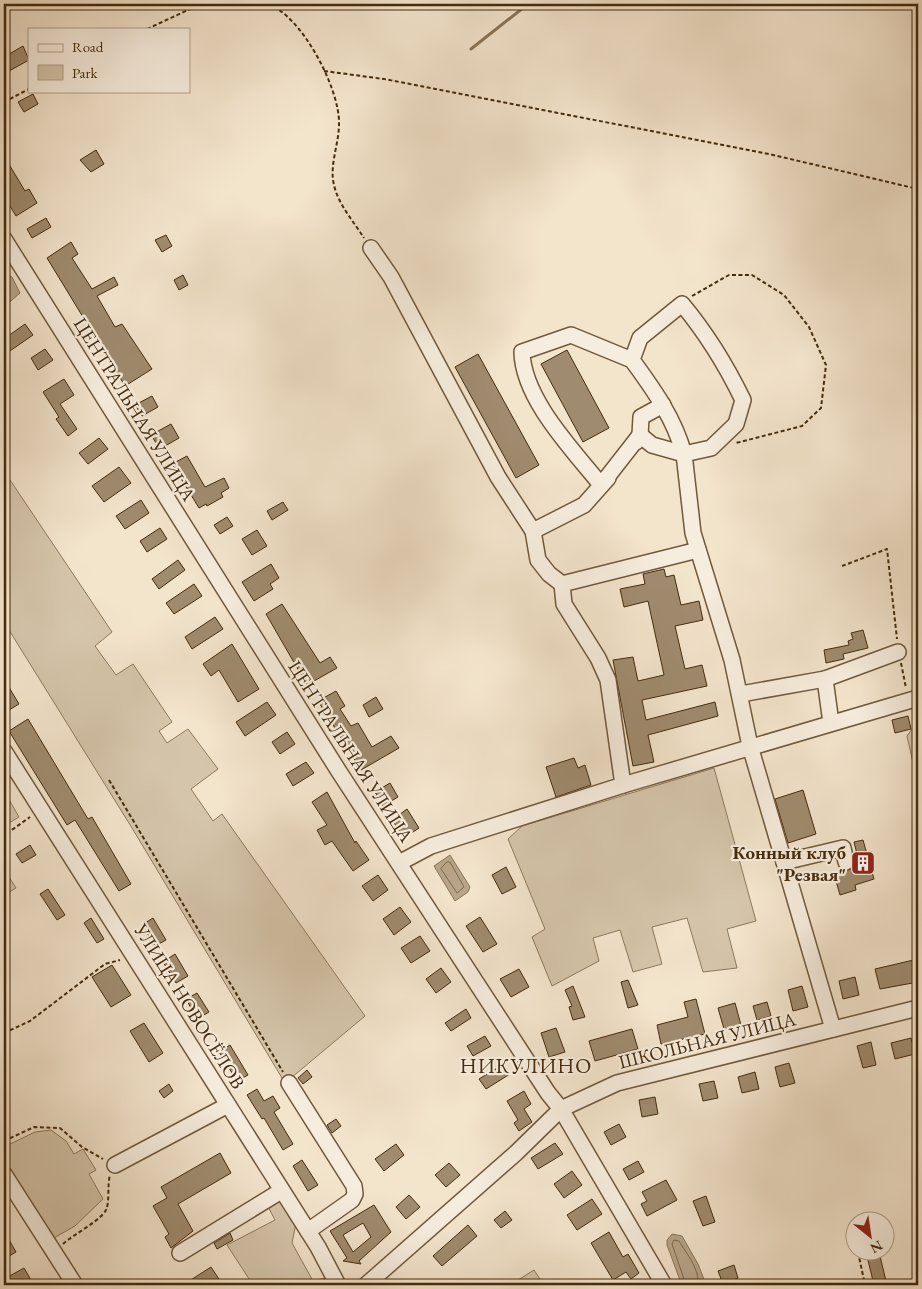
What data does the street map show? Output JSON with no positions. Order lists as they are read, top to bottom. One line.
{"streets":{"street":["ЦЕНТРАЛЬНАЯ УЛИЦА","УЛИЦА НОВОСЁЛОВ","ШКОЛЬНАЯ УЛИЦА"]},"crossings":[["ЦЕНТРАЛЬНАЯ УЛИЦА","ШКОЛЬНАЯ УЛИЦА"]],"districts":["НИКУЛИНО"],"places":{"building":["Конный клуб \"Резвая\""]},"legend":["Road","Park"],"north":"bottom right"}
